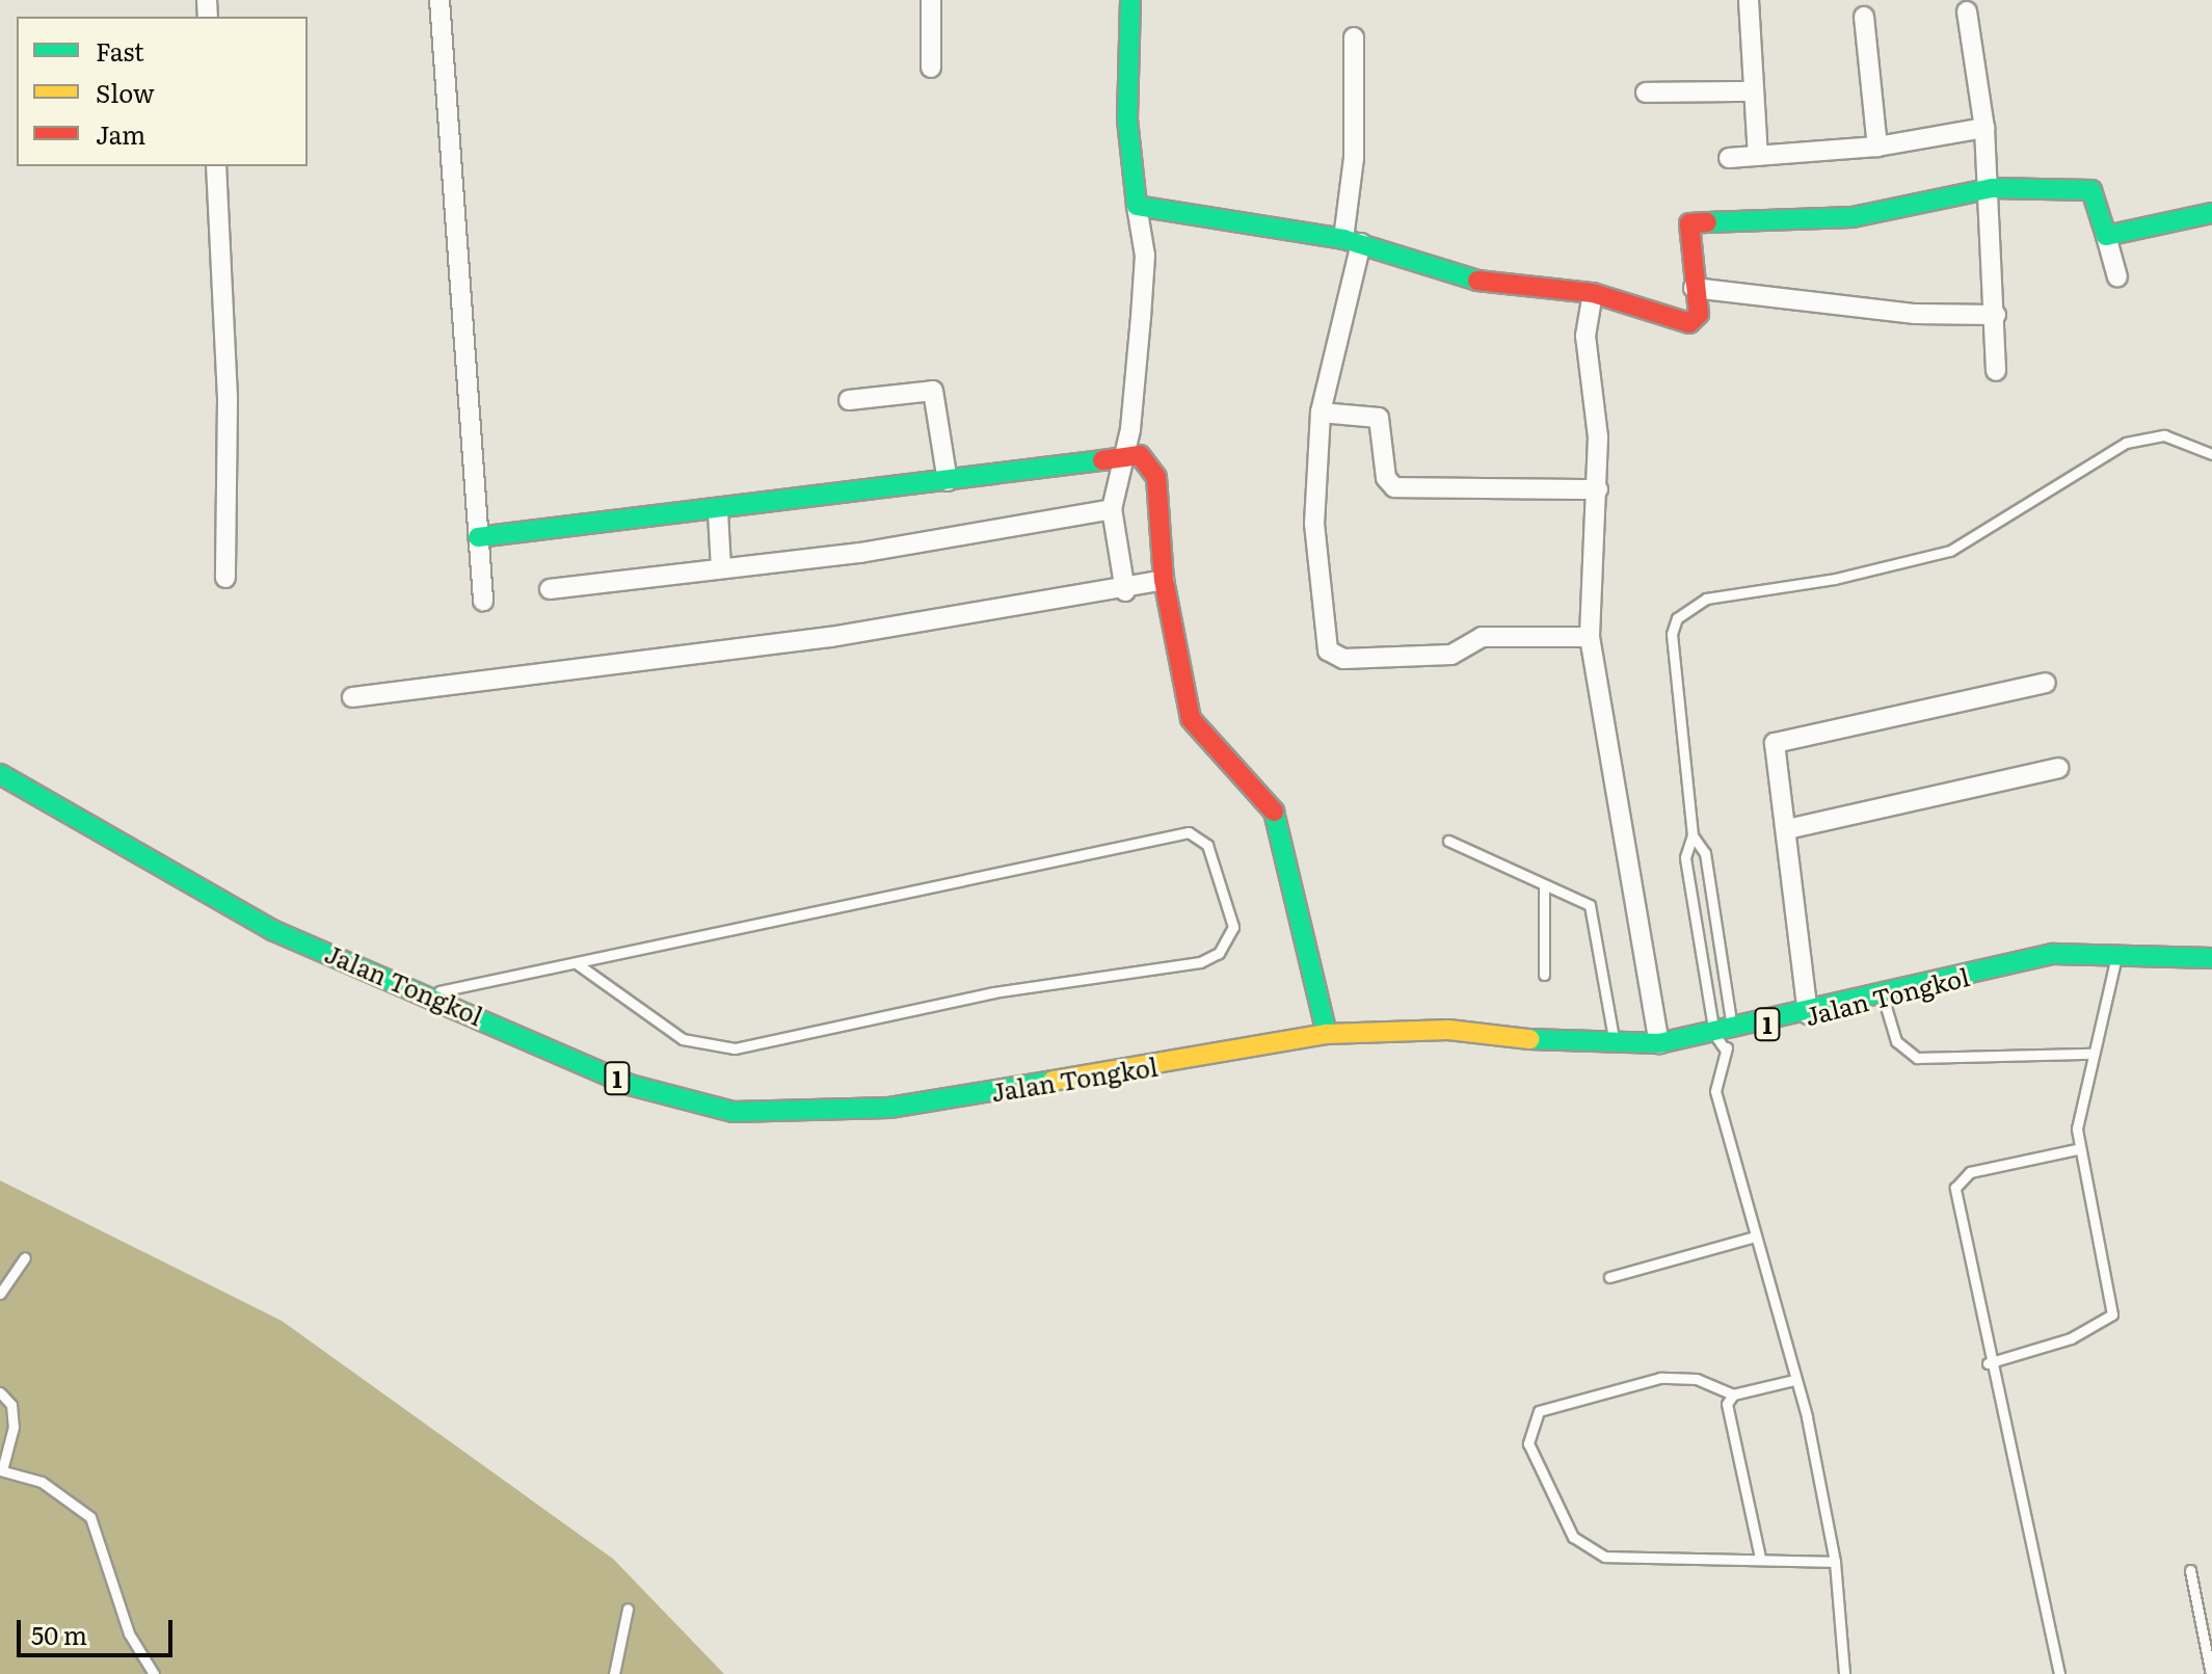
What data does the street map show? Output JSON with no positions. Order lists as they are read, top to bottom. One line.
{"streets":{"main road":["Jalan Tongkol","1"]},"legend":["Fast","Slow","Jam"],"scale_bar":"50 m"}
